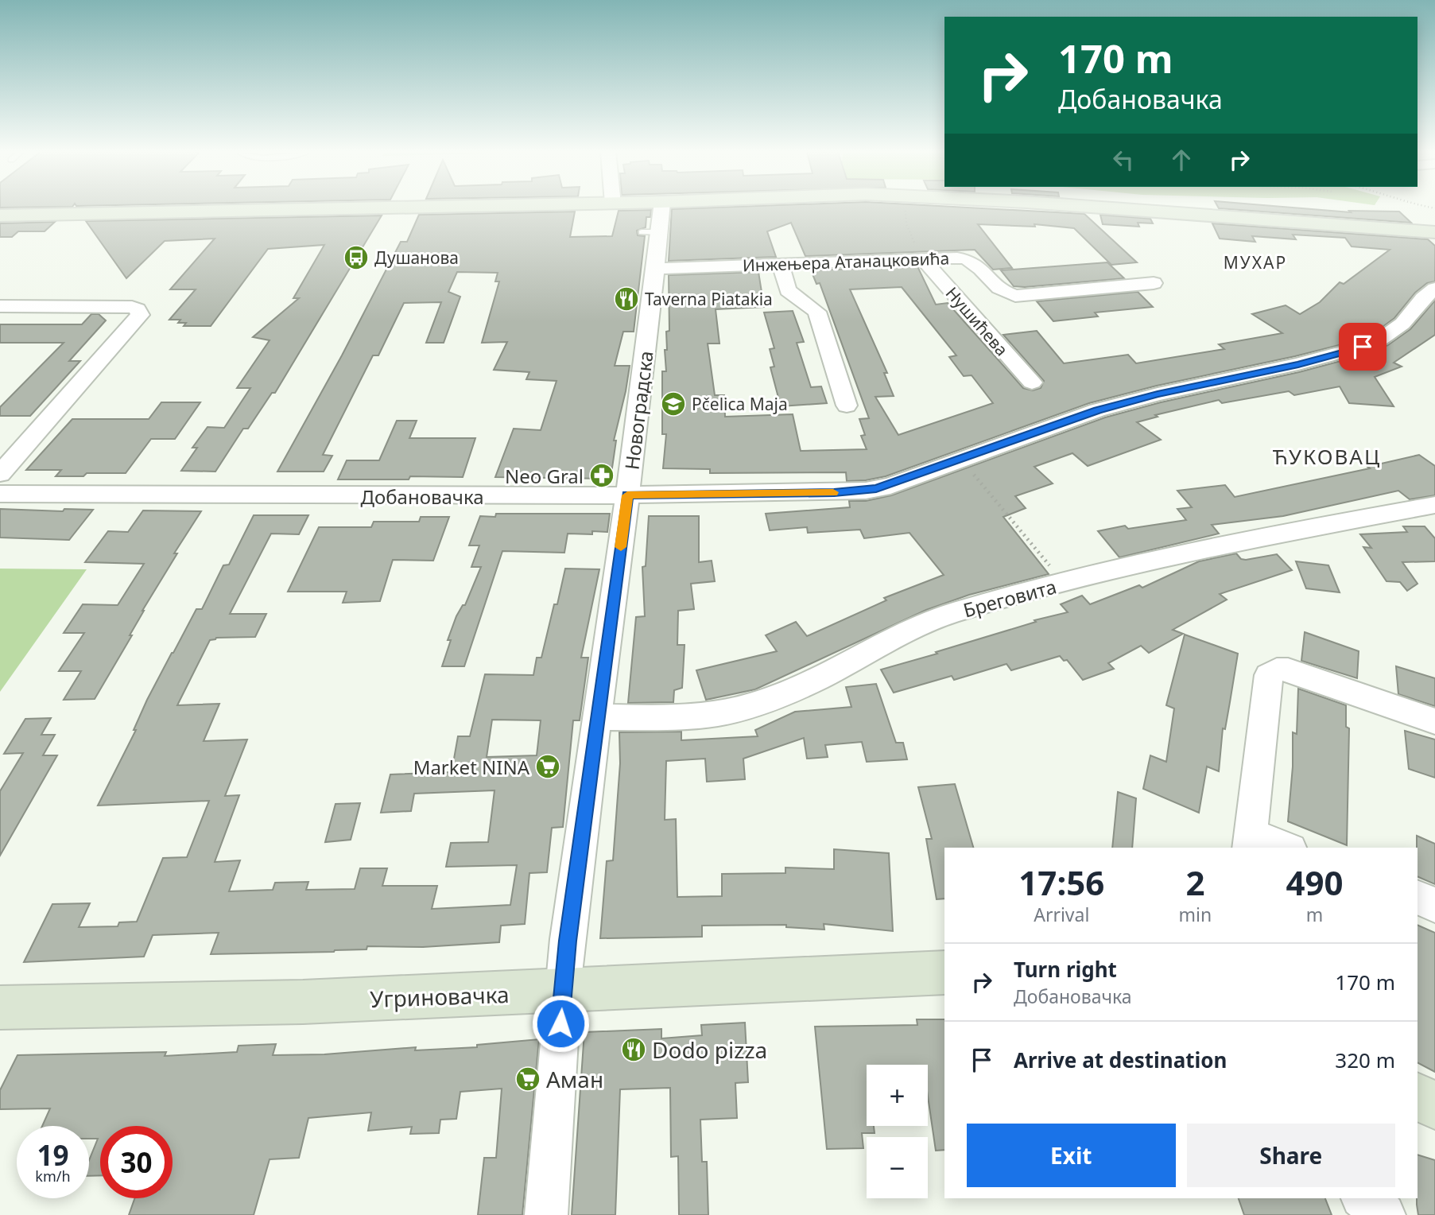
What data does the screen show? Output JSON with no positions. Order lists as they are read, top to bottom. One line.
{"streets":{"main road":["Угриновачка"],"street":["Инжењера Атанацковића","Нушићева","Новоградска","Добановачка","Бреговита"]},"crossings":[["Инжењера Атанацковића","Нушићева"],["Инжењера Атанацковића","Новоградска"],["Новоградска","Добановачка"],["Новоградска","Бреговита"],["Новоградска","Угриновачка"]],"districts":["МУХАР","ЋУКОВАЦ"],"places":{"bus stop":["Душанова"],"restaurant":["Taverna Piatakia","Dodo pizza"],"school or university":["Pčelica Maja"],"pharmacy":["Neo Gral"],"supermarket":["Market NINA","Аман"]},"page":{"turn":["170 m","Добановачка"],"eta":["17:56","Arrival","2","min","490","m"],"list":[{"name":"Turn right","note":"Добановачка","value":"170 m"},{"name":"Arrive at destination","value":"320 m"}],"map_buttons":["+","−"],"buttons":["Exit","Share"],"speed":"19 km/h","limit":"30"}}
